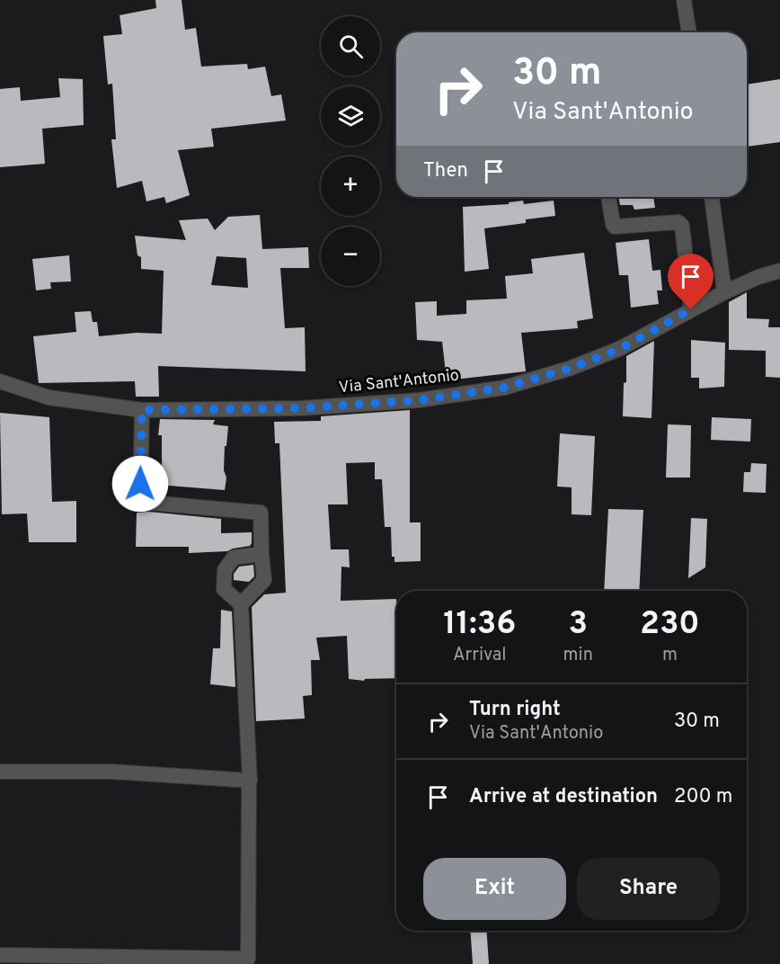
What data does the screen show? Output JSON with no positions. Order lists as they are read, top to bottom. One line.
{"streets":{"street":["Via Sant'Antonio"]},"page":{"map_buttons":["+","−"],"turn":["30 m","Via Sant'Antonio"],"then":"Then","eta":["11:36","Arrival","3","min","230","m"],"list":[{"name":"Turn right","note":"Via Sant'Antonio","value":"30 m"},{"name":"Arrive at destination","value":"200 m"}],"buttons":["Exit","Share"]}}
